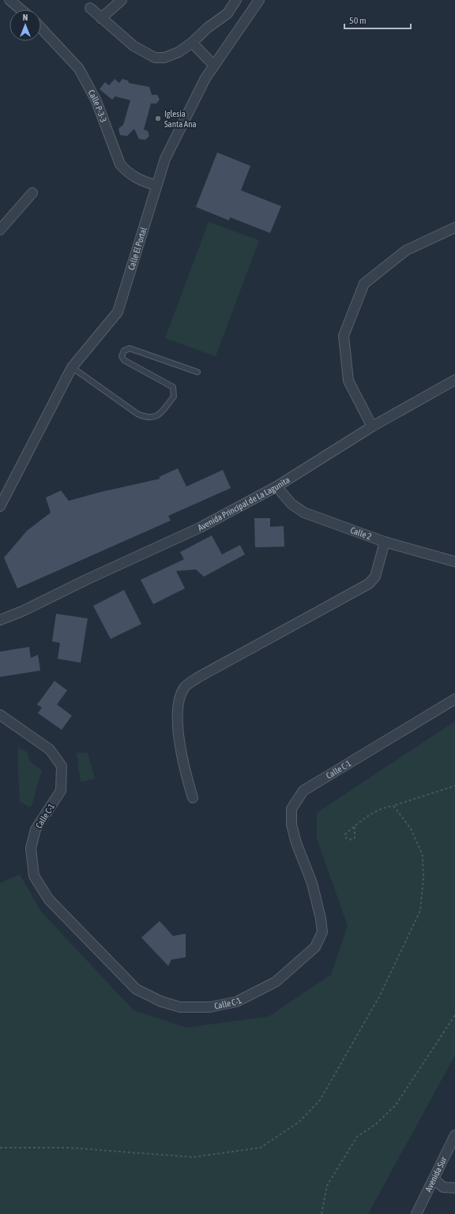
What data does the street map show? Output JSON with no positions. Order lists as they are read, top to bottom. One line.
{"streets":{"street":["Calle P-3-3","Calle El Portal","Avenida Principal de La Lagunita","Calle 2","Calle C-1","Avenida Sur"]},"crossings":[["Calle P-3-3","Calle El Portal"],["Avenida Principal de La Lagunita","Calle 2"]],"places":["Iglesia Santa Ana"],"scale_bar":"50 m","north":"top"}
